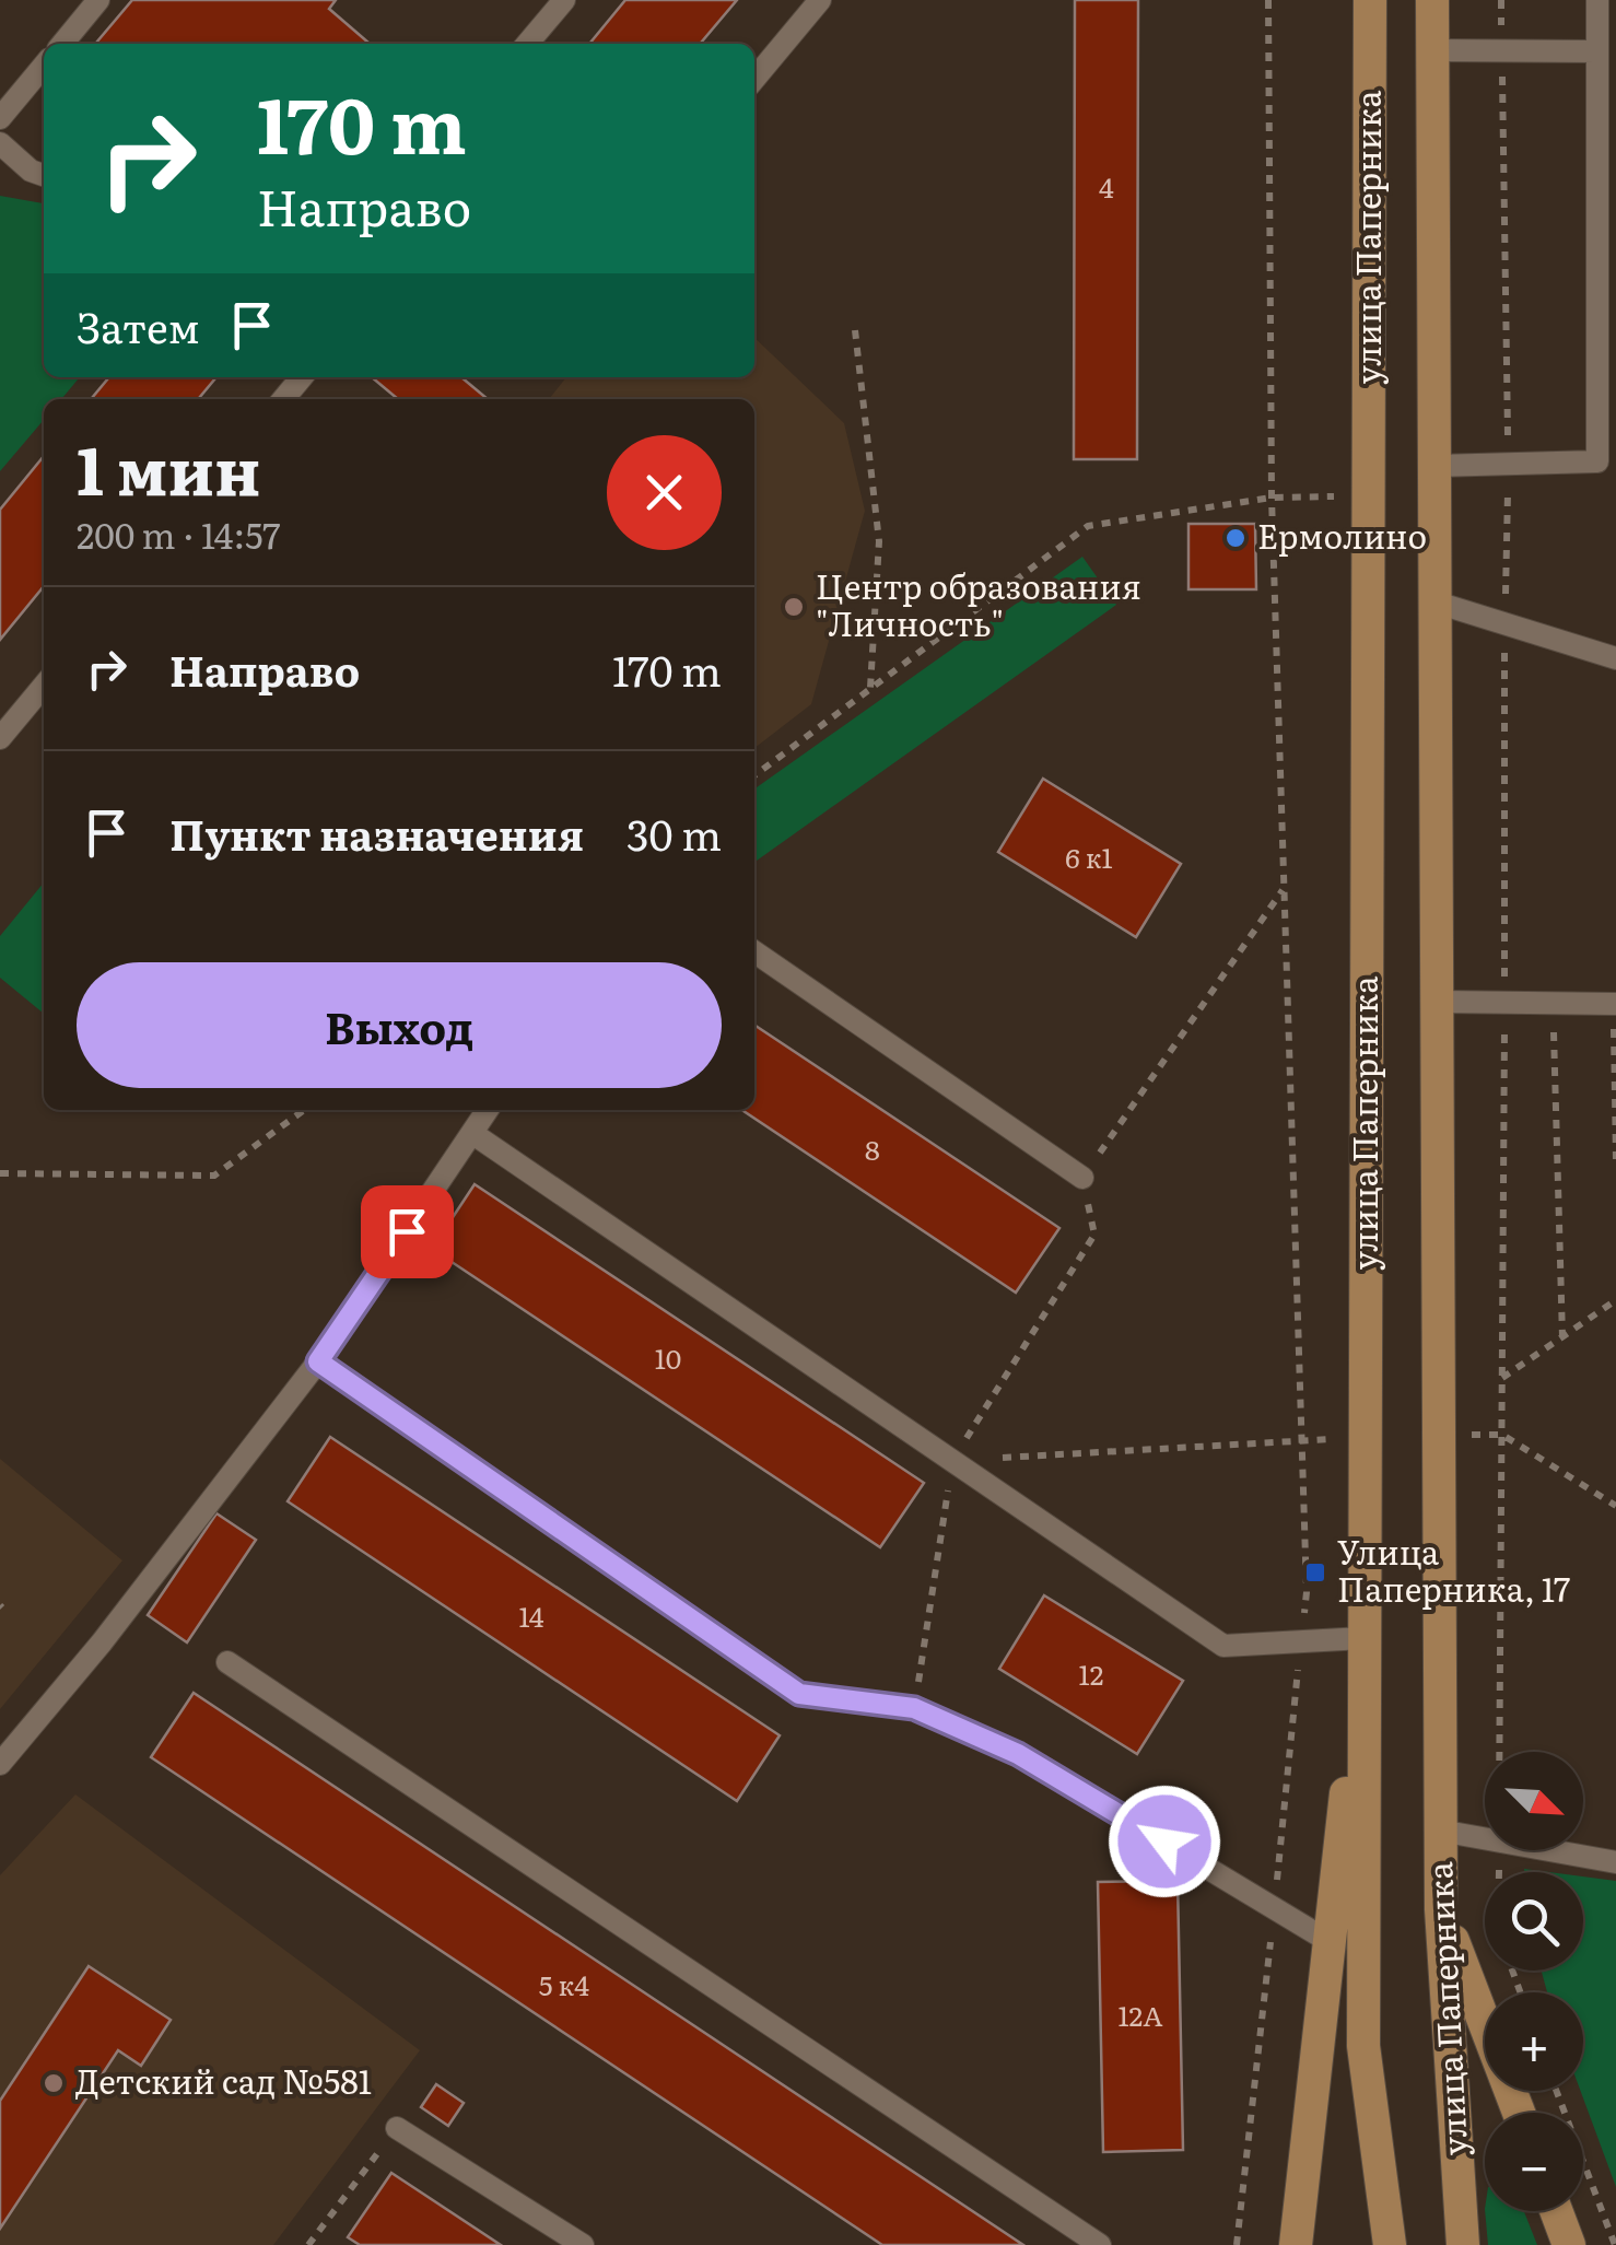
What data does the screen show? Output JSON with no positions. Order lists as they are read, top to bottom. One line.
{"streets":{"main road":["улица Паперника"]},"places":{"other":["Ермолино","Центр образования \"Личность\"","Детский сад №581"],"transit":["Улица Паперника, 17"]},"house_numbers":["4","6 к1","8","10","14","12","5 к4","12А"],"north":"bottom right","page":{"turn":["170 m","Направо"],"then":"Затем","heading":["1 мин","200 m · 14:57"],"list":[{"name":"Направо","value":"170 m"},{"name":"Пункт назначения","value":"30 m"}],"buttons":"Выход","map_buttons":["+","−"]}}
